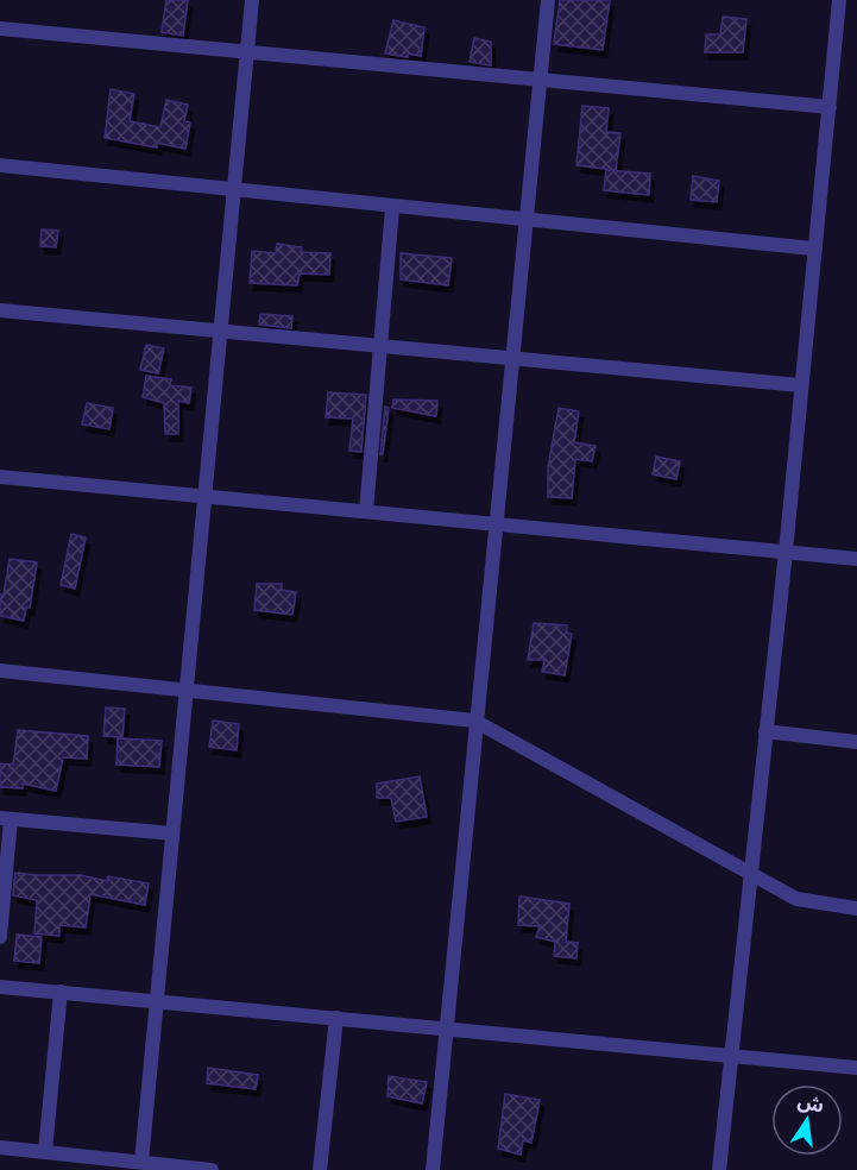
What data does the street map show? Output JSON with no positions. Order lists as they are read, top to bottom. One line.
{"north":"top"}
